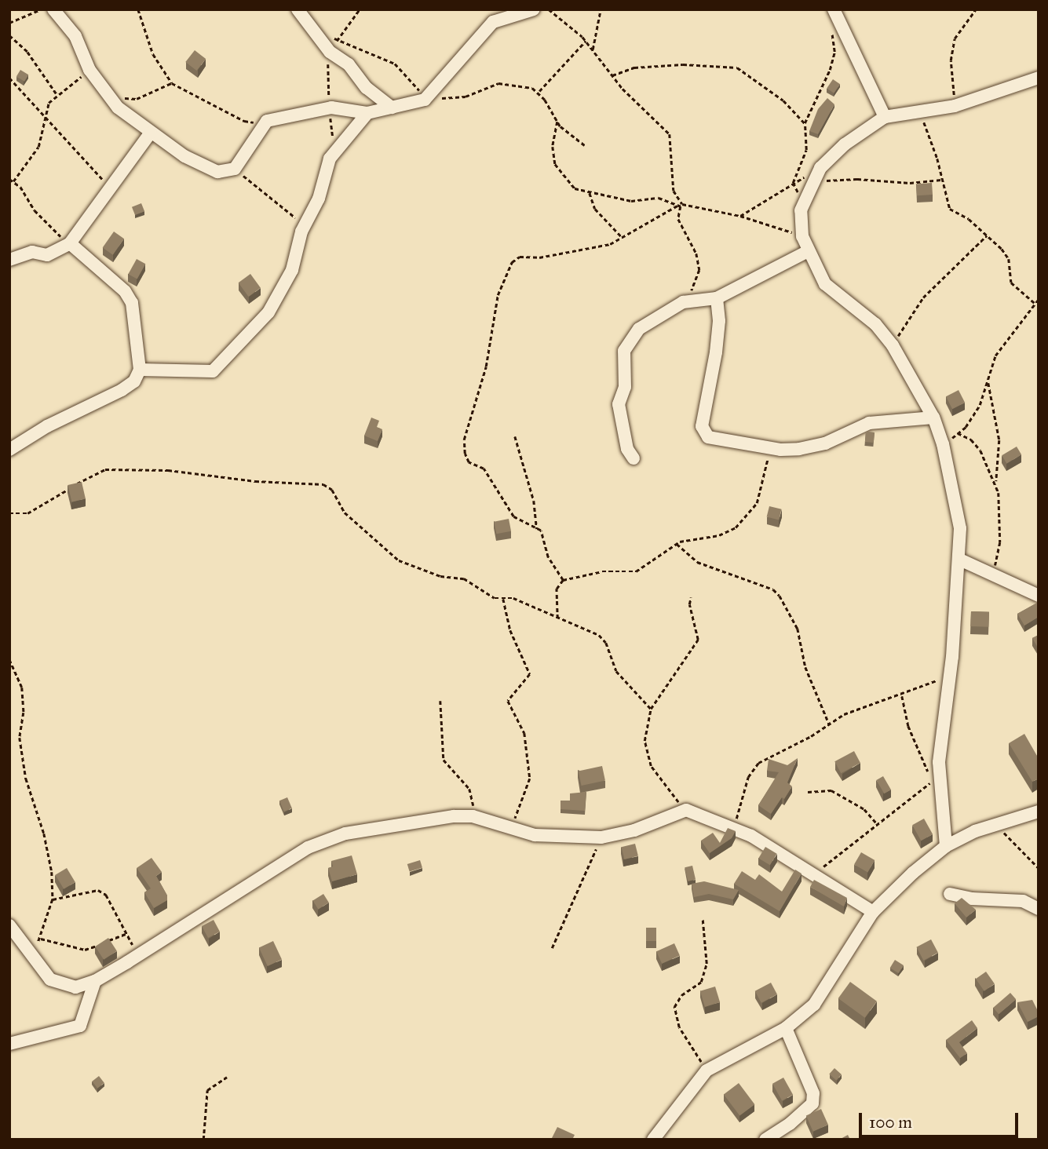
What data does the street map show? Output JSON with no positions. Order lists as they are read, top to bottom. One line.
{"scale_bar":"100 m"}
